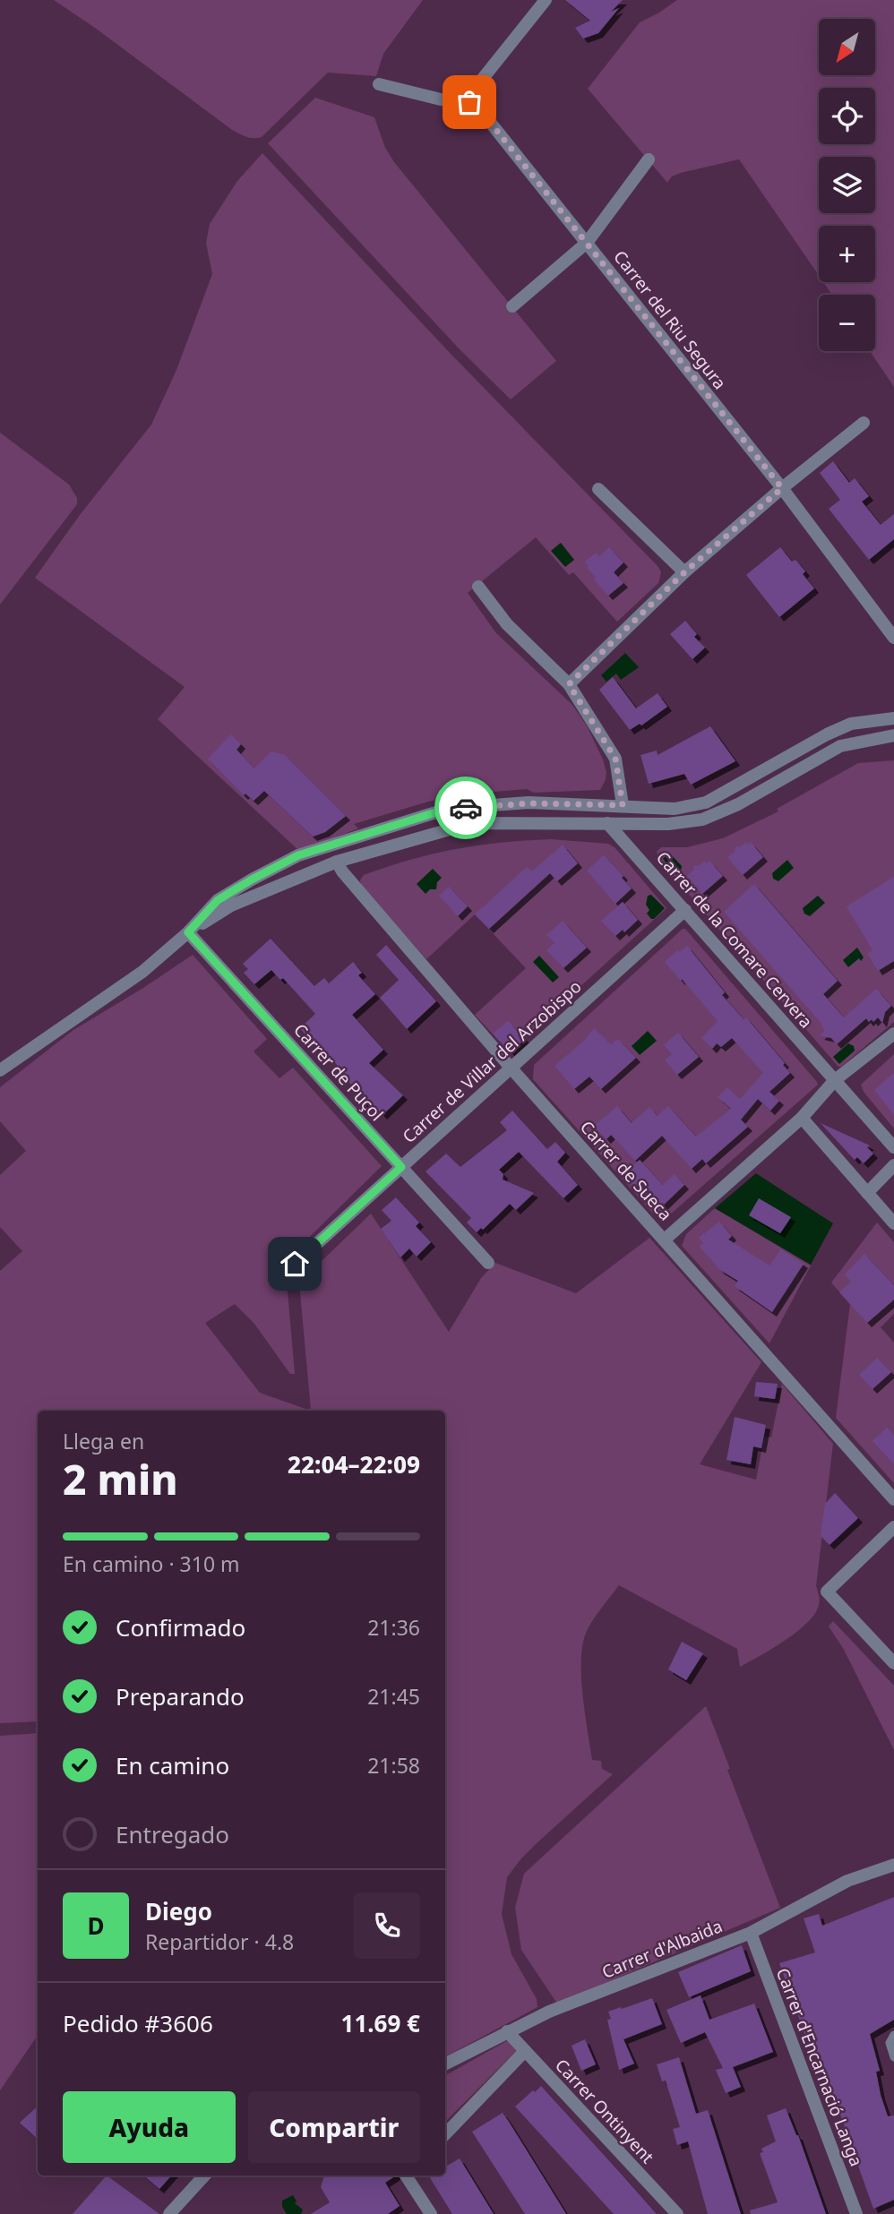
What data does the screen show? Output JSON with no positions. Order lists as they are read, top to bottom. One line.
{"streets":{"street":["Carrer del Riu Segura","Carrer de la Comare Cervera","Carrer de Villar del Arzobispo","Carrer de Puçol","Carrer de Sueca","Carrer d'Albaida","Carrer d'Encarnació Langa","Carrer Ontinyent"]},"crossings":[["Carrer de la Comare Cervera","Carrer de Villar del Arzobispo"],["Carrer de Villar del Arzobispo","Carrer de Puçol"],["Carrer de Villar del Arzobispo","Carrer de Sueca"],["Carrer d'Albaida","Carrer d'Encarnació Langa"],["Carrer d'Albaida","Carrer Ontinyent"]],"north":"bottom left","page":{"map_buttons":["+","−"],"heading":["2 min","Llega en","22:04–22:09"],"panel":["Diego","Repartidor · 4.8","Pedido #3606","11.69 €"],"bar":"En camino · 310 m","list":[["Confirmado","21:36"],["Preparando","21:45"],["En camino","21:58"],"Entregado"],"round":"D","buttons":["Ayuda","Compartir"]}}
